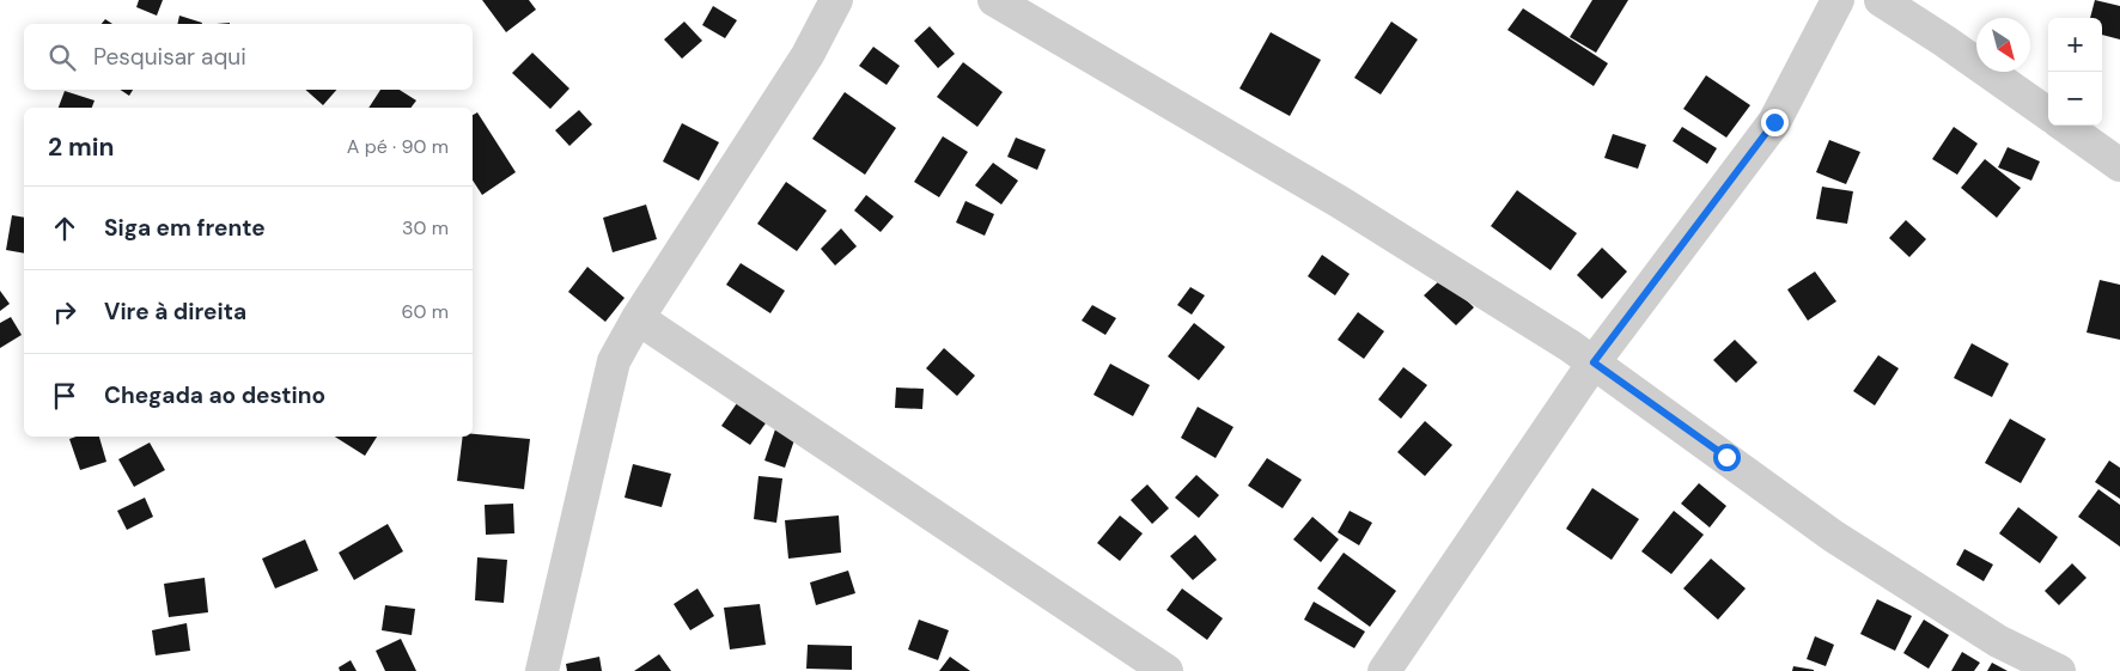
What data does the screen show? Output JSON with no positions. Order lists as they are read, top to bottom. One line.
{"north":"bottom right","page":{"map_buttons":["+","−"],"search":"Pesquisar aqui","heading":["2 min","A pé · 90 m"],"list":[["Siga em frente","30 m"],["Vire à direita","60 m"],"Chegada ao destino"]}}
